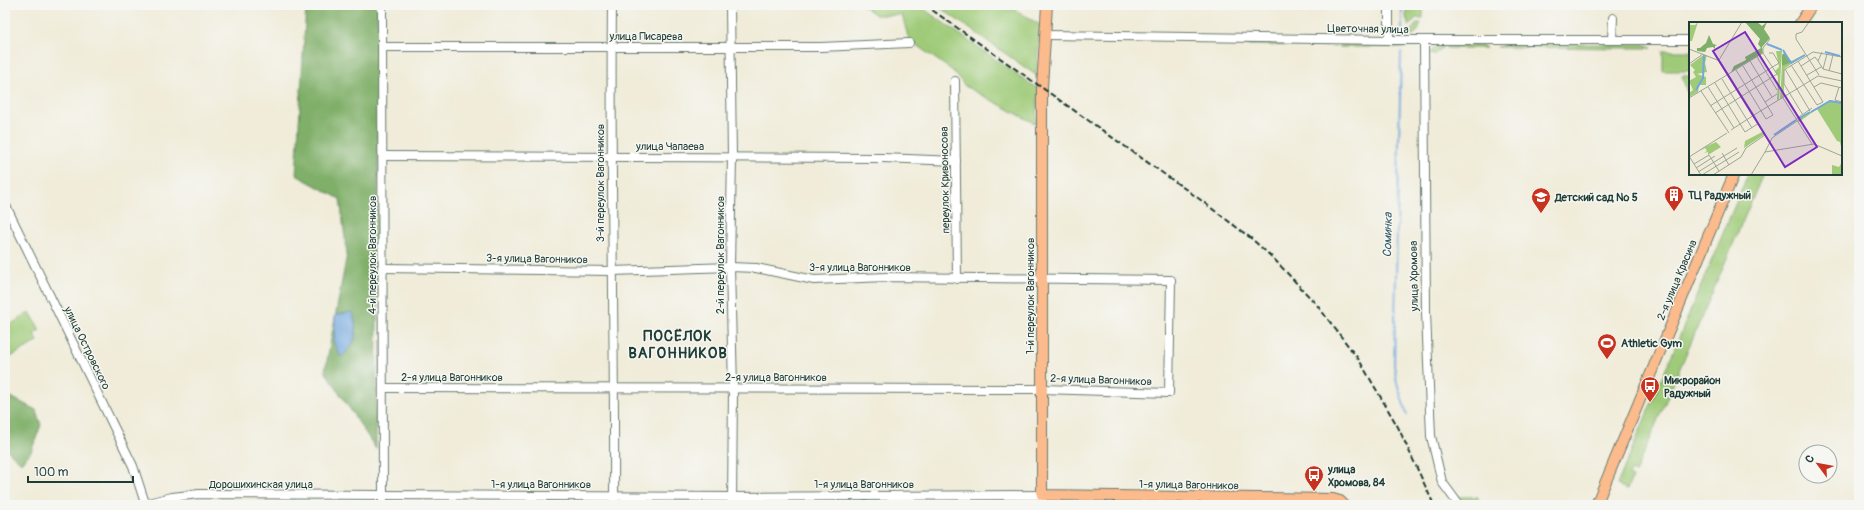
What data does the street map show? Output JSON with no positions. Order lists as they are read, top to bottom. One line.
{"streets":{"main road":["2-я улица Красина","1-й переулок Вагонников","1-я улица Вагонников"],"street":["Цветочная улица","улица Писарева","улица Чапаева","переулок Кривоносова","3-й переулок Вагонников","4-й переулок Вагонников","2-й переулок Вагонников","3-я улица Вагонников","улица Хромова","улица Островского","2-я улица Вагонников","Дорошихинская улица"]},"crossings":[["Цветочная улица","улица Хромова"],["Цветочная улица","1-й переулок Вагонников"],["улица Писарева","3-й переулок Вагонников"],["улица Писарева","4-й переулок Вагонников"],["улица Писарева","2-й переулок Вагонников"],["улица Чапаева","переулок Кривоносова"],["улица Чапаева","3-й переулок Вагонников"],["улица Чапаева","4-й переулок Вагонников"],["улица Чапаева","2-й переулок Вагонников"],["переулок Кривоносова","3-я улица Вагонников"],["3-й переулок Вагонников","3-я улица Вагонников"],["3-й переулок Вагонников","2-я улица Вагонников"],["3-й переулок Вагонников","1-я улица Вагонников"],["4-й переулок Вагонников","3-я улица Вагонников"],["4-й переулок Вагонников","2-я улица Вагонников"],["4-й переулок Вагонников","Дорошихинская улица"],["4-й переулок Вагонников","1-я улица Вагонников"],["2-й переулок Вагонников","3-я улица Вагонников"],["2-й переулок Вагонников","2-я улица Вагонников"],["2-й переулок Вагонников","1-я улица Вагонников"],["3-я улица Вагонников","1-й переулок Вагонников"],["3-я улица Вагонников","2-я улица Вагонников"],["1-й переулок Вагонников","2-я улица Вагонников"],["1-й переулок Вагонников","1-я улица Вагонников"],["улица Островского","Дорошихинская улица"],["Дорошихинская улица","1-я улица Вагонников"]],"districts":["ПОСЁЛОК ВАГОННИКОВ"],"water":["Соминка"],"places":{"building":["ТЦ Радужный"],"school or university":["Детский сад № 5"],"sports":["Athletic Gym"],"bus stop":["Микрорайон Радужный","улица Хромова, 84"]},"scale_bar":"100 m","north":"top left"}
